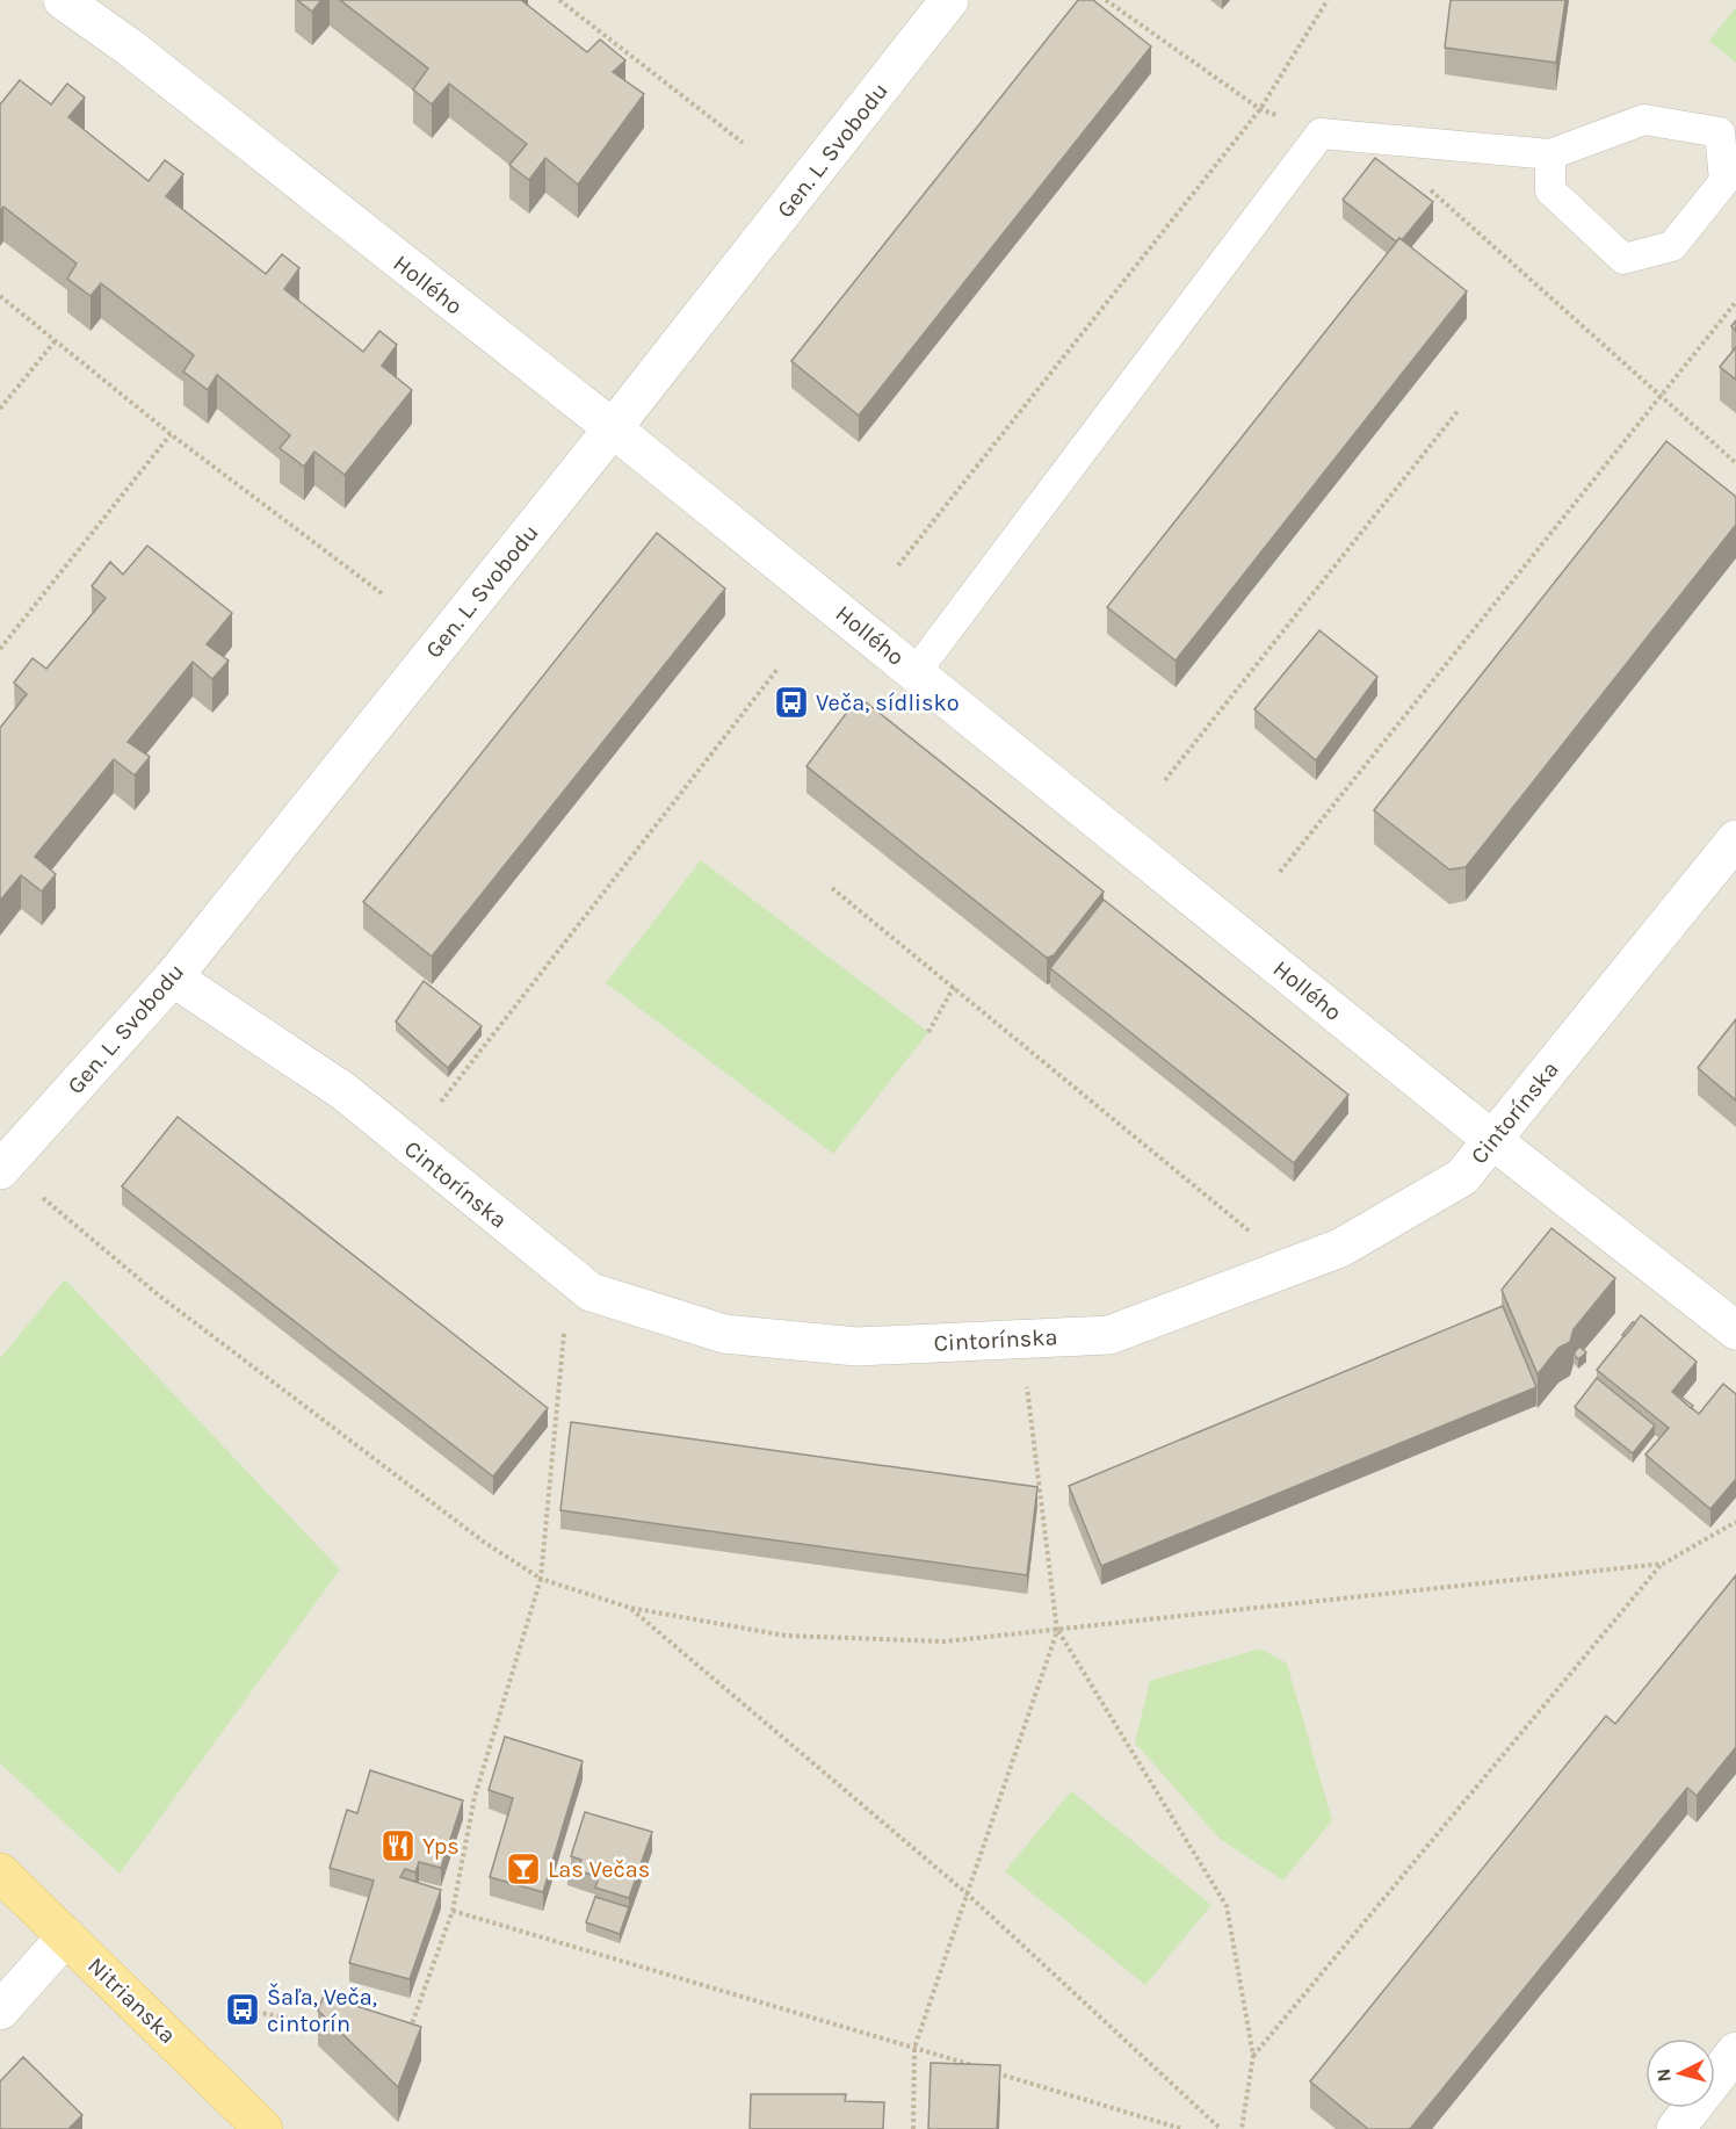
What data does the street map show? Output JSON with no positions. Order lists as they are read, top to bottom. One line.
{"streets":{"main road":["Nitrianska"],"street":["Gen. L. Svobodu","Hollého","Cintorínska"]},"crossings":[["Gen. L. Svobodu","Hollého"],["Gen. L. Svobodu","Cintorínska"],["Hollého","Cintorínska"]],"places":{"bus stop":["Veča, sídlisko","Šaľa, Veča, cintorín"],"restaurant":["Yps"],"bar":["Las Večas"]},"north":"left"}
